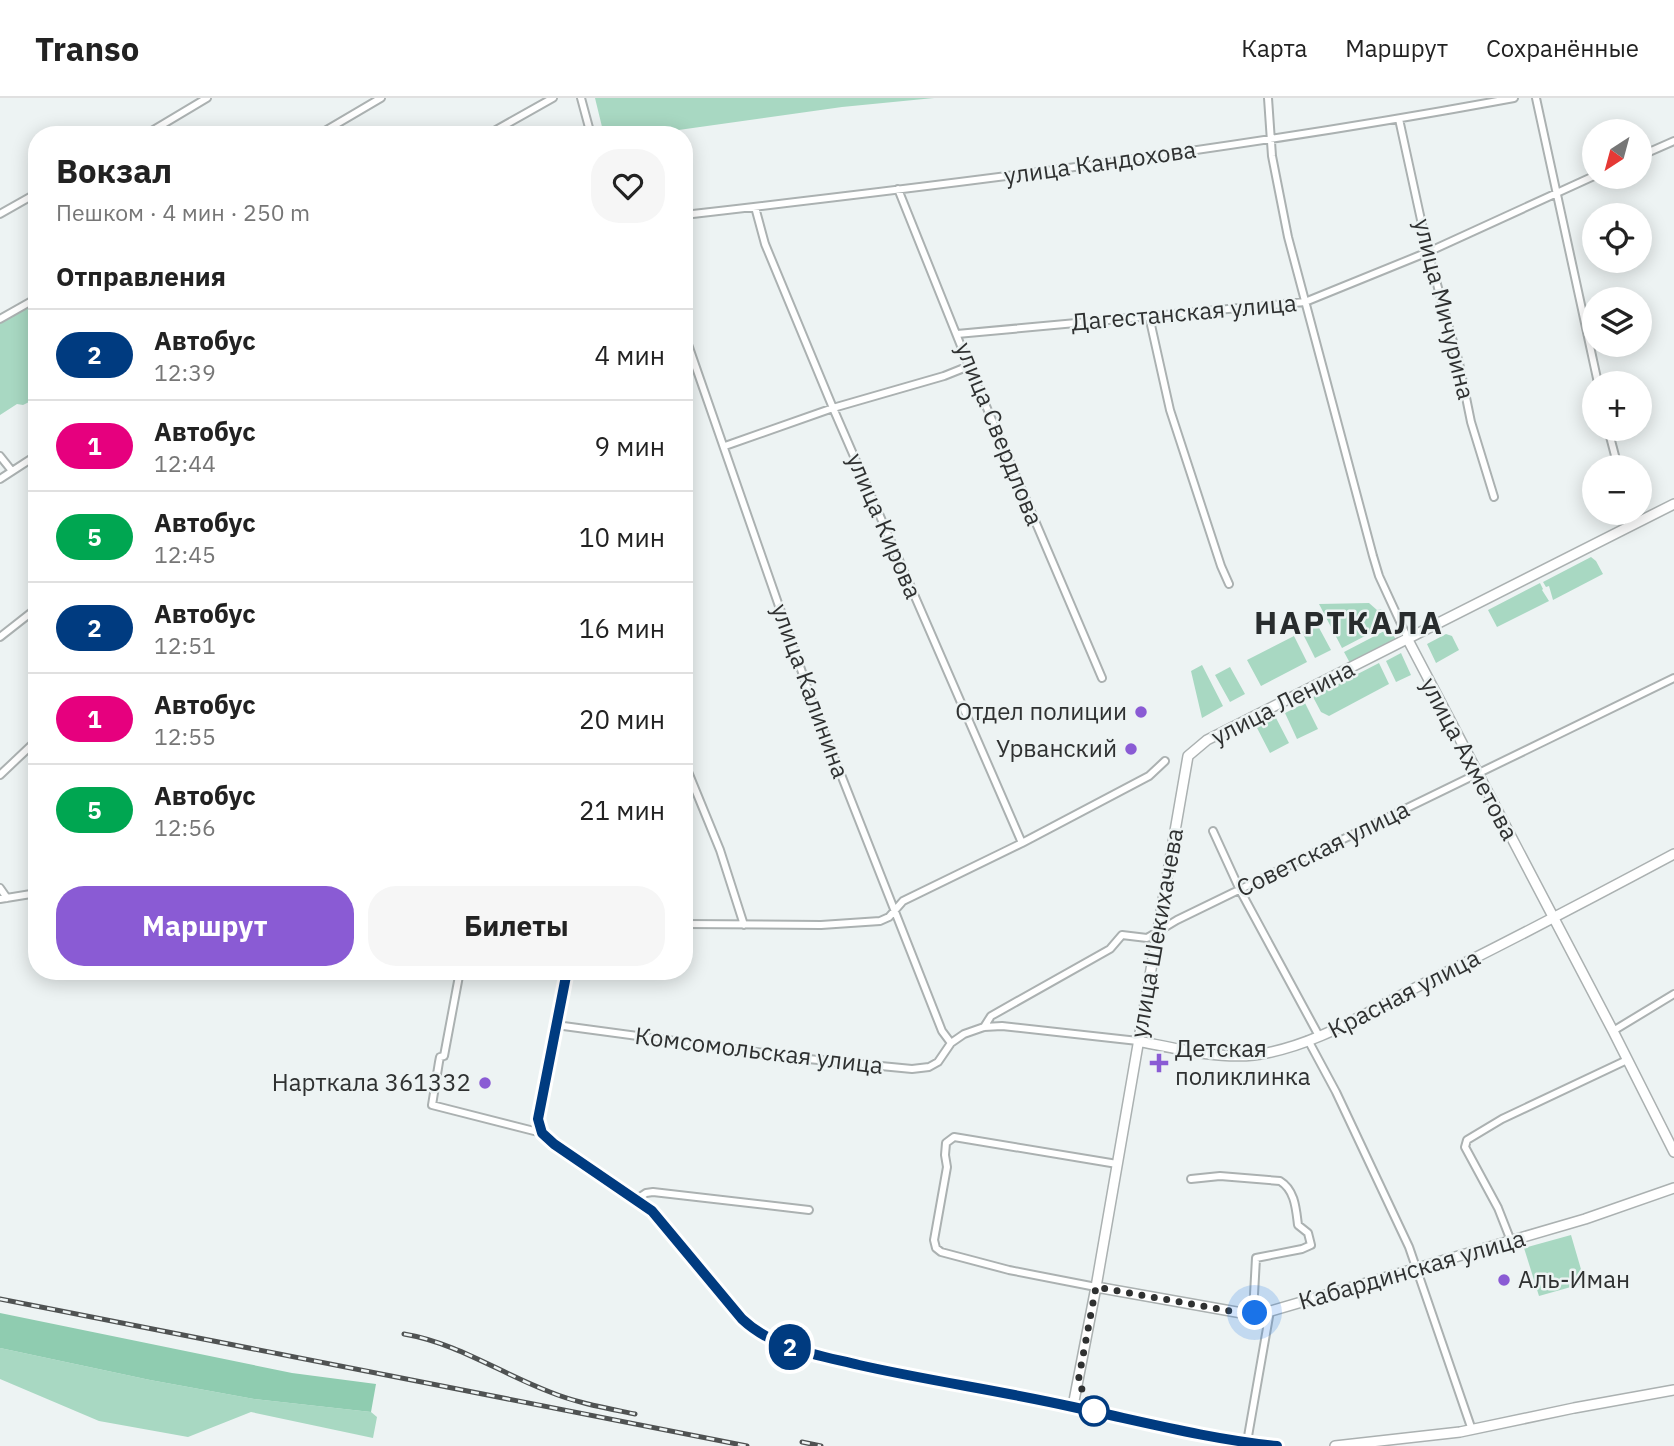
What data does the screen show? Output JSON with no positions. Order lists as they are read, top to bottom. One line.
{"streets":{"street":["улица Кандохова","улица Мичурина","Дагестанская улица","улица Свердлова","улица Кирова","улица Калинина","улица Ленина","улица Ахметова","Советская улица","улица Шекихачева","Красная улица","Комсомольская улица","Кабардинская улица"]},"crossings":[["улица Кандохова","улица Мичурина"],["улица Кандохова","улица Свердлова"],["улица Кандохова","улица Кирова"],["улица Кандохова","улица Ахметова"],["улица Мичурина","Дагестанская улица"],["Дагестанская улица","улица Свердлова"],["Дагестанская улица","улица Ахметова"],["улица Калинина","Красная улица"],["улица Калинина","Комсомольская улица"],["улица Ленина","улица Ахметова"],["улица Ленина","улица Шекихачева"],["улица Ахметова","Советская улица"],["улица Ахметова","Красная улица"],["Советская улица","улица Шекихачева"],["Советская улица","Красная улица"],["улица Шекихачева","Красная улица"],["улица Шекихачева","Кабардинская улица"],["Красная улица","Комсомольская улица"]],"districts":["НАРТКАЛА"],"places":{"other":["Отдел полиции","Урванский","Нарткала 361332","Аль-Иман"],"health":["Детская поликлинка"]},"lines":["bus line 2"],"north":"bottom left","page":{"header":"Transo","nav":["Карта","Маршрут","Сохранённые"],"on_map":"2","map_buttons":["+","−"],"heading":[["Вокзал","Пешком · 4 мин · 250 m"],"Отправления"],"list":[{"mark":"2","name":"Автобус","note":"12:39","value":"4 мин"},{"mark":"1","name":"Автобус","note":"12:44","value":"9 мин"},{"mark":"5","name":"Автобус","note":"12:45","value":"10 мин"},{"mark":"2","name":"Автобус","note":"12:51","value":"16 мин"},{"mark":"1","name":"Автобус","note":"12:55","value":"20 мин"},{"mark":"5","name":"Автобус","note":"12:56","value":"21 мин"}],"buttons":["Маршрут","Билеты"]}}
